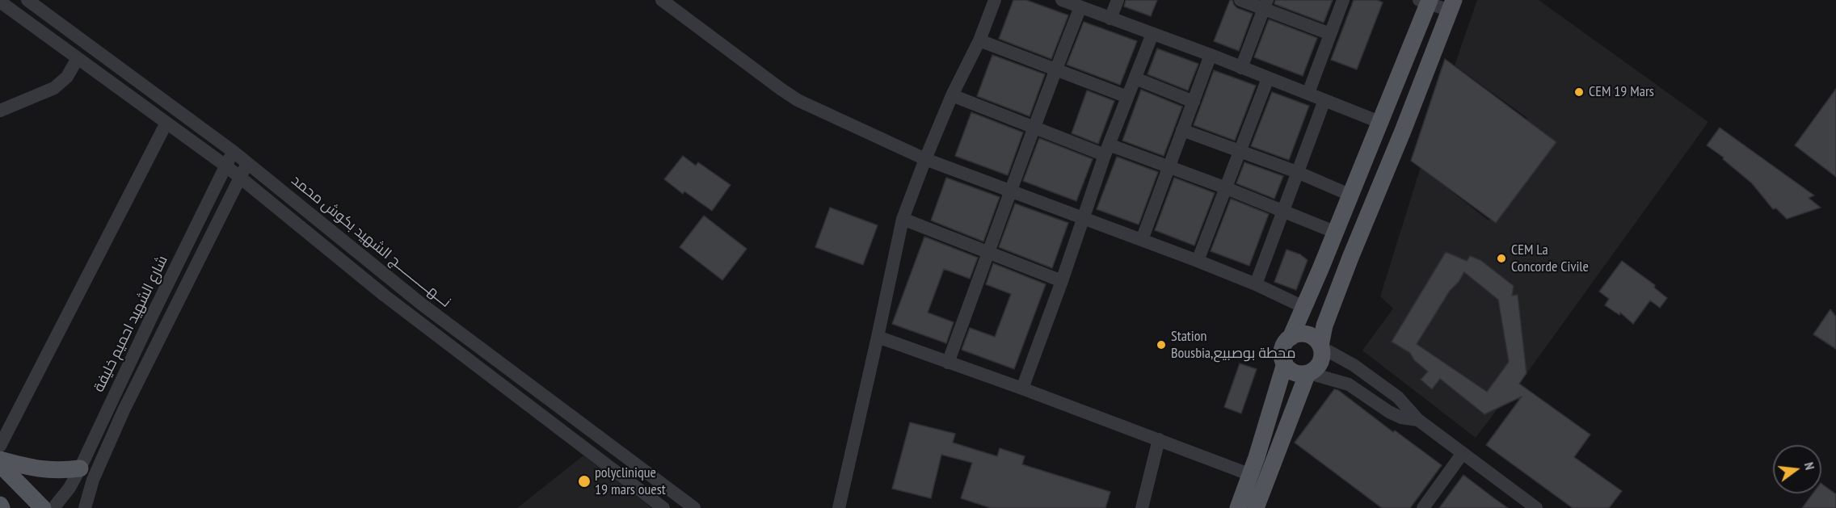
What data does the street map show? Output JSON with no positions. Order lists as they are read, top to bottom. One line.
{"streets":{"street":["نـــهـــــــــــج الشهيد بكوش محمد","شارع الشهيد احميم خليفة"]},"crossings":[["نـــهـــــــــــج الشهيد بكوش محمد","شارع الشهيد احميم خليفة"]],"places":["CEM 19 Mars","CEM La Concorde Civile","Station Bousbia,محطة بوصبيع","polyclinique 19 mars ouest"],"north":"right"}
